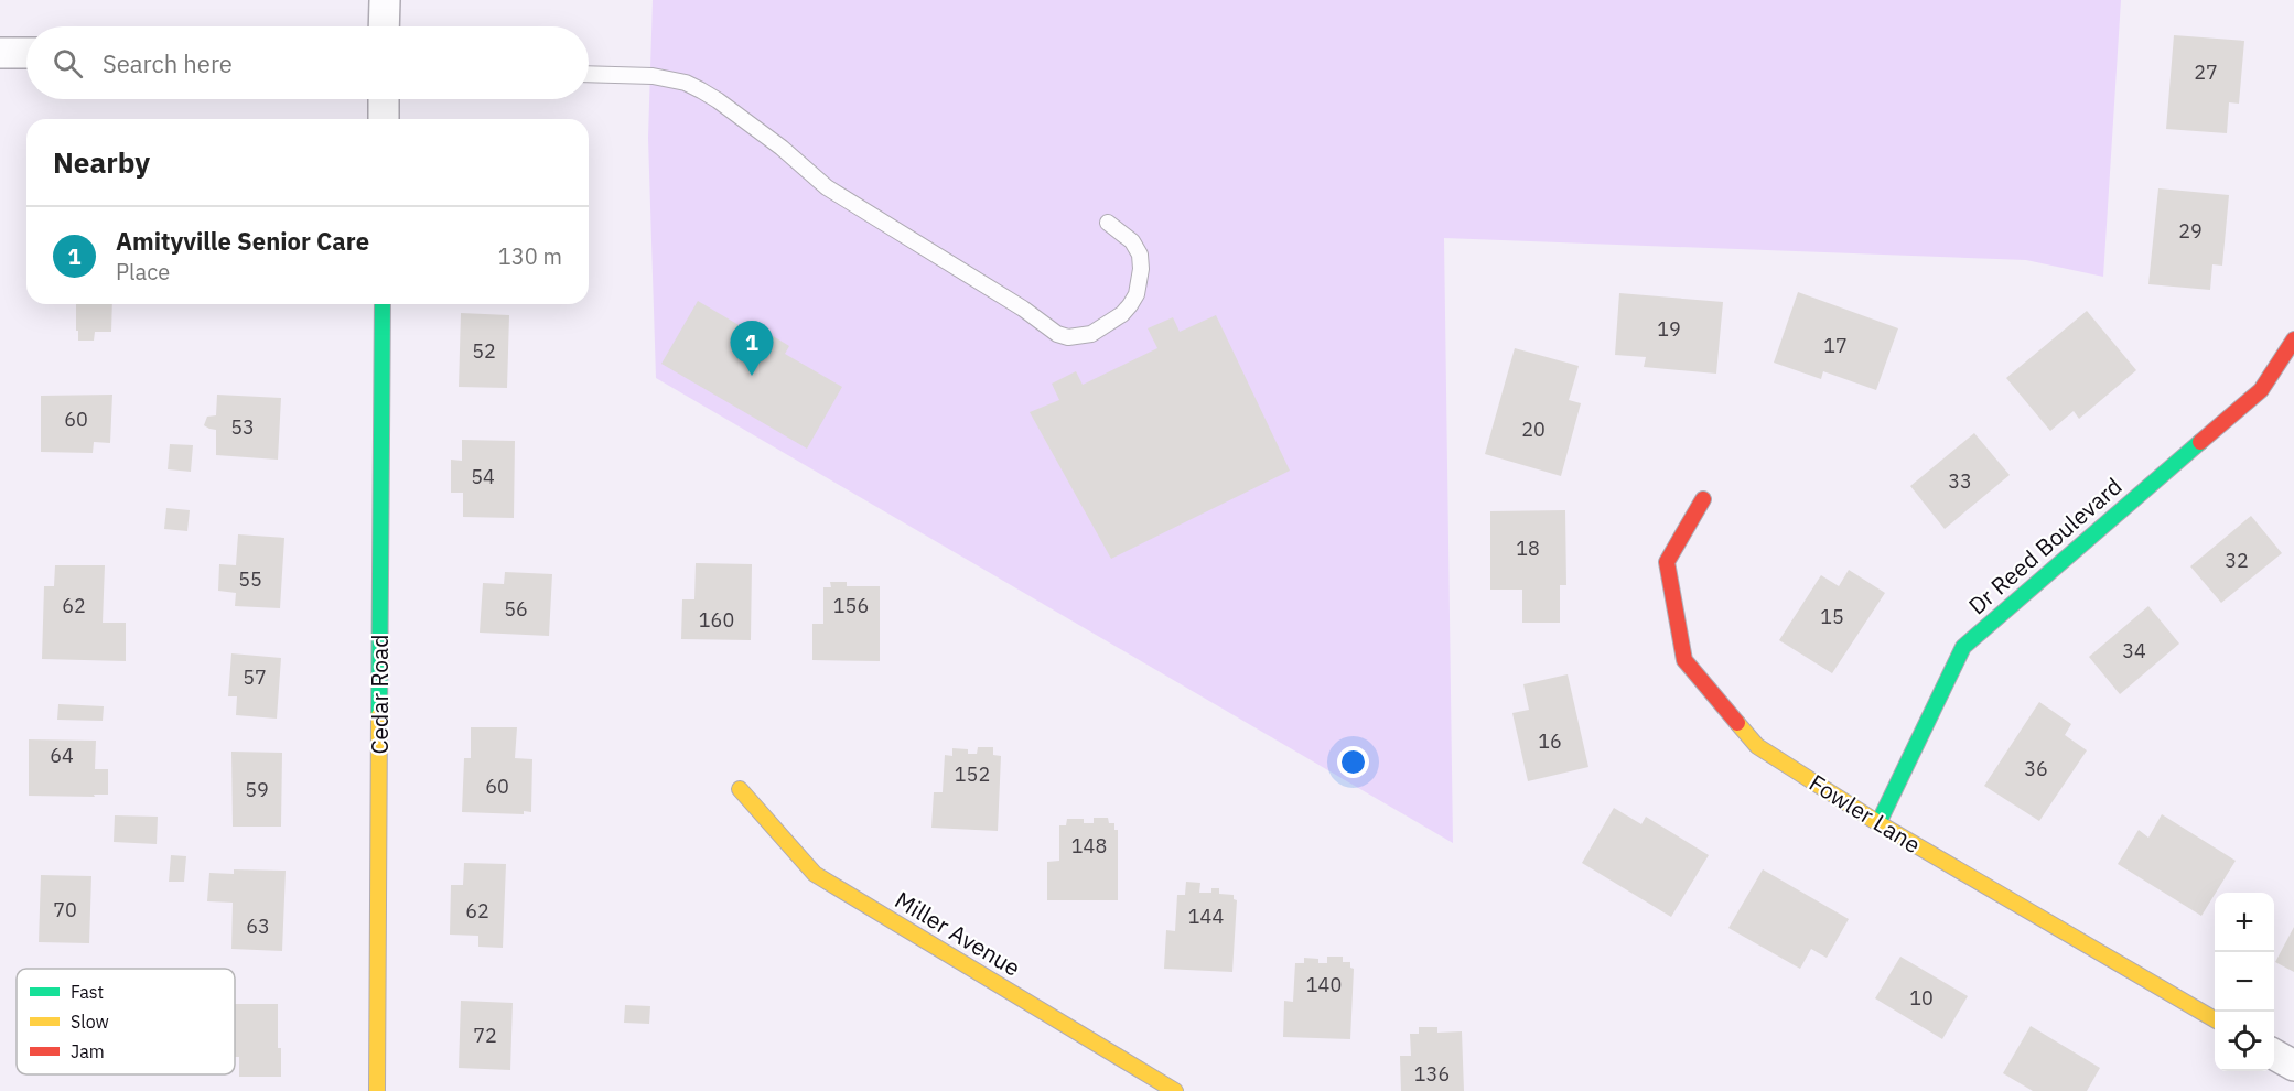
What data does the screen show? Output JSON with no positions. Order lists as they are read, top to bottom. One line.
{"streets":{"street":["Dr Reed Boulevard","Cedar Road","Fowler Lane","Miller Avenue"]},"crossings":[["Dr Reed Boulevard","Fowler Lane"]],"house_numbers":["27","29","19","17","52","60","53","20","54","33","18","32","55","62","156","56","15","160","34","57","16","64","36","152","60","59","148","70","62","144","63","140","10","72","136"],"legend":["Fast","Slow","Jam"],"page":{"search":"Search here","heading":"Nearby","list":[{"mark":"1","name":"Amityville Senior Care","note":"Place","value":"130 m"}],"pins":"1","map_buttons":["+","−"]}}
